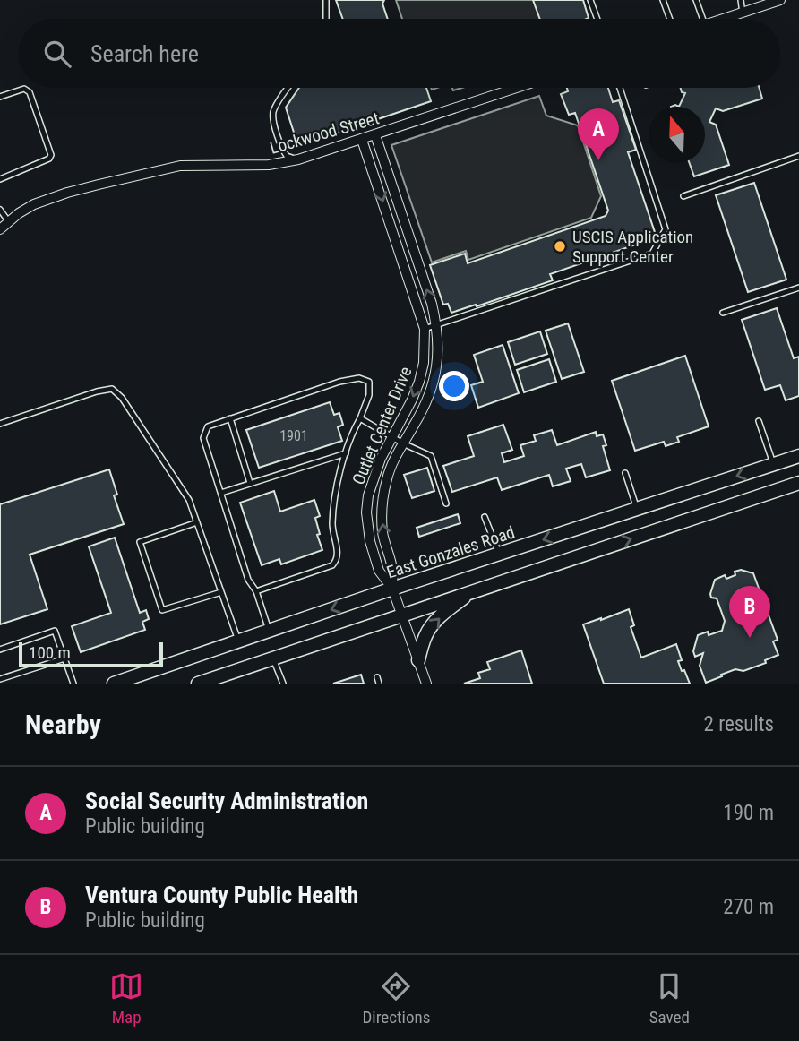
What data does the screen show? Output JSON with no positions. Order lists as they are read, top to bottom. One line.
{"streets":{"main road":["East Gonzales Road"],"street":["Lockwood Street","Outlet Center Drive"]},"crossings":[["Lockwood Street","Outlet Center Drive"],["Outlet Center Drive","East Gonzales Road"]],"places":["USCIS Application Support Center"],"house_numbers":["1901"],"scale_bar":"100 m","north":"top","page":{"search":"Search here","pins":["A","B"],"scale":"100 m","heading":["Nearby","2 results"],"list":[{"mark":"A","name":"Social Security Administration","note":"Public building","value":"190 m"},{"mark":"B","name":"Ventura County Public Health","note":"Public building","value":"270 m"}],"nav":["Map","Directions","Saved"]}}
